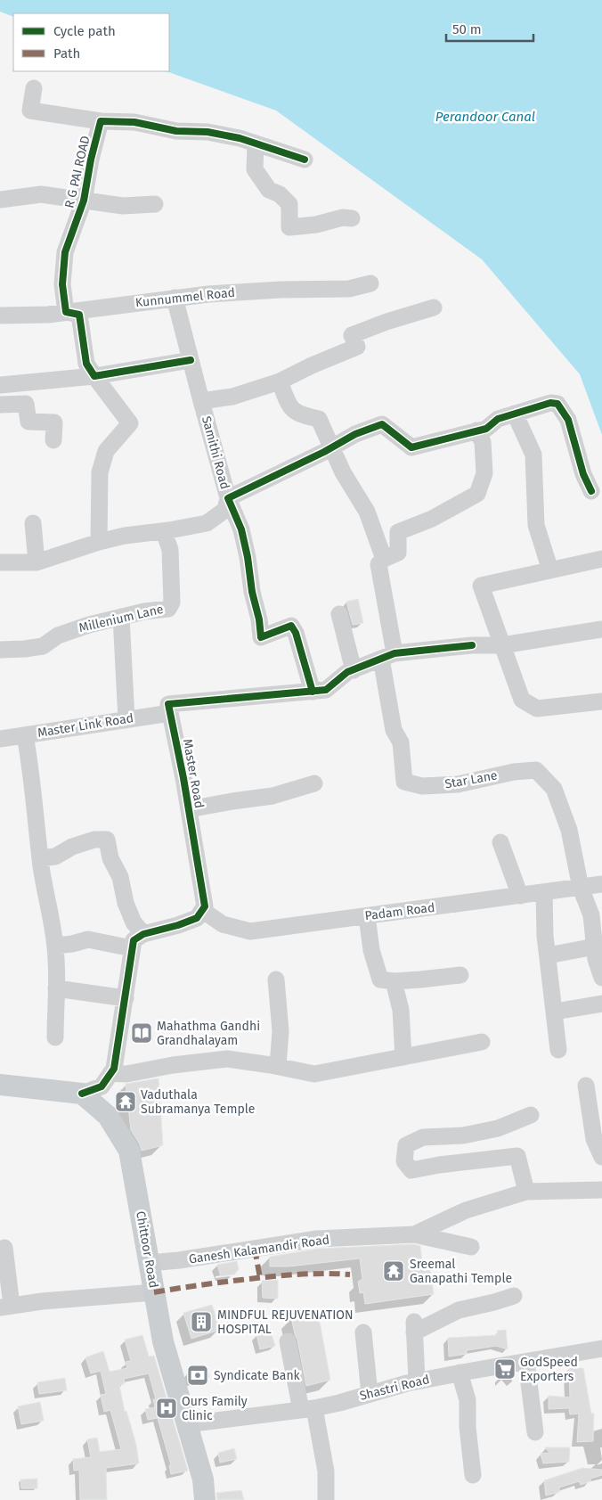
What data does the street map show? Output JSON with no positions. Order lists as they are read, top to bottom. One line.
{"streets":{"main road":["Chittoor Road"],"street":["R G PAI ROAD","Kunnummel Road","Samithi Road","Millenium Lane","Master Link Road","Master Road","Star Lane","Padam Road","Ganesh Kalamandir Road","Shastri Road"]},"crossings":[["R G PAI ROAD","Kunnummel Road"],["Samithi Road","Millenium Lane"],["Master Link Road","Master Road"],["Master Road","Padam Road"],["Star Lane","Padam Road"],["Chittoor Road","Ganesh Kalamandir Road"],["Chittoor Road","Shastri Road"]],"water":["Perandoor Canal"],"places":{"library":["Mahathma Gandhi Grandhalayam"],"temple":["Vaduthala Subramanya Temple","Sreemal Ganapathi Temple"],"building":["MINDFUL REJUVENATION HOSPITAL"],"supermarket":["GodSpeed Exporters"],"bank":["Syndicate Bank"],"hospital":["Ours Family Clinic"]},"legend":["Cycle path","Path"],"scale_bar":"50 m"}
